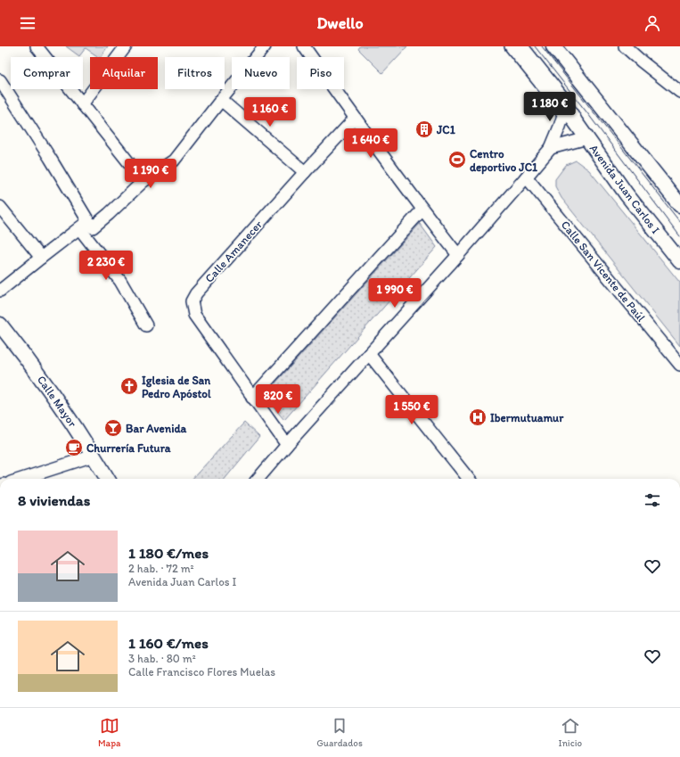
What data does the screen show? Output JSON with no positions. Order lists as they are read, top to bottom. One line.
{"streets":{"main road":["Avenida Juan Carlos I","Calle Mayor"],"street":["Calle Amanecer","Calle San Vicente de Paúl"]},"places":{"building":["JC1"],"sports":["Centro deportivo JC1"],"church":["Iglesia de San Pedro Apóstol"],"hospital":["Ibermutuamur"],"bar":["Bar Avenida"],"cafe":["Churrería Futura"]},"page":{"header":"Dwello","chip":["Comprar","Alquilar","Filtros","Nuevo","Piso"],"price":["1 180 €","1 160 €","1 640 €","1 190 €","2 230 €","1 990 €","820 €","1 550 €"],"heading":"8 viviendas","list":[{"name":"1 180 €/mes","note":"2 hab. · 72 m² · Avenida Juan Carlos I"},{"name":"1 160 €/mes","note":"3 hab. · 80 m² · Calle Francisco Flores Muelas"}],"tabs":["Mapa","Guardados","Inicio"]}}
